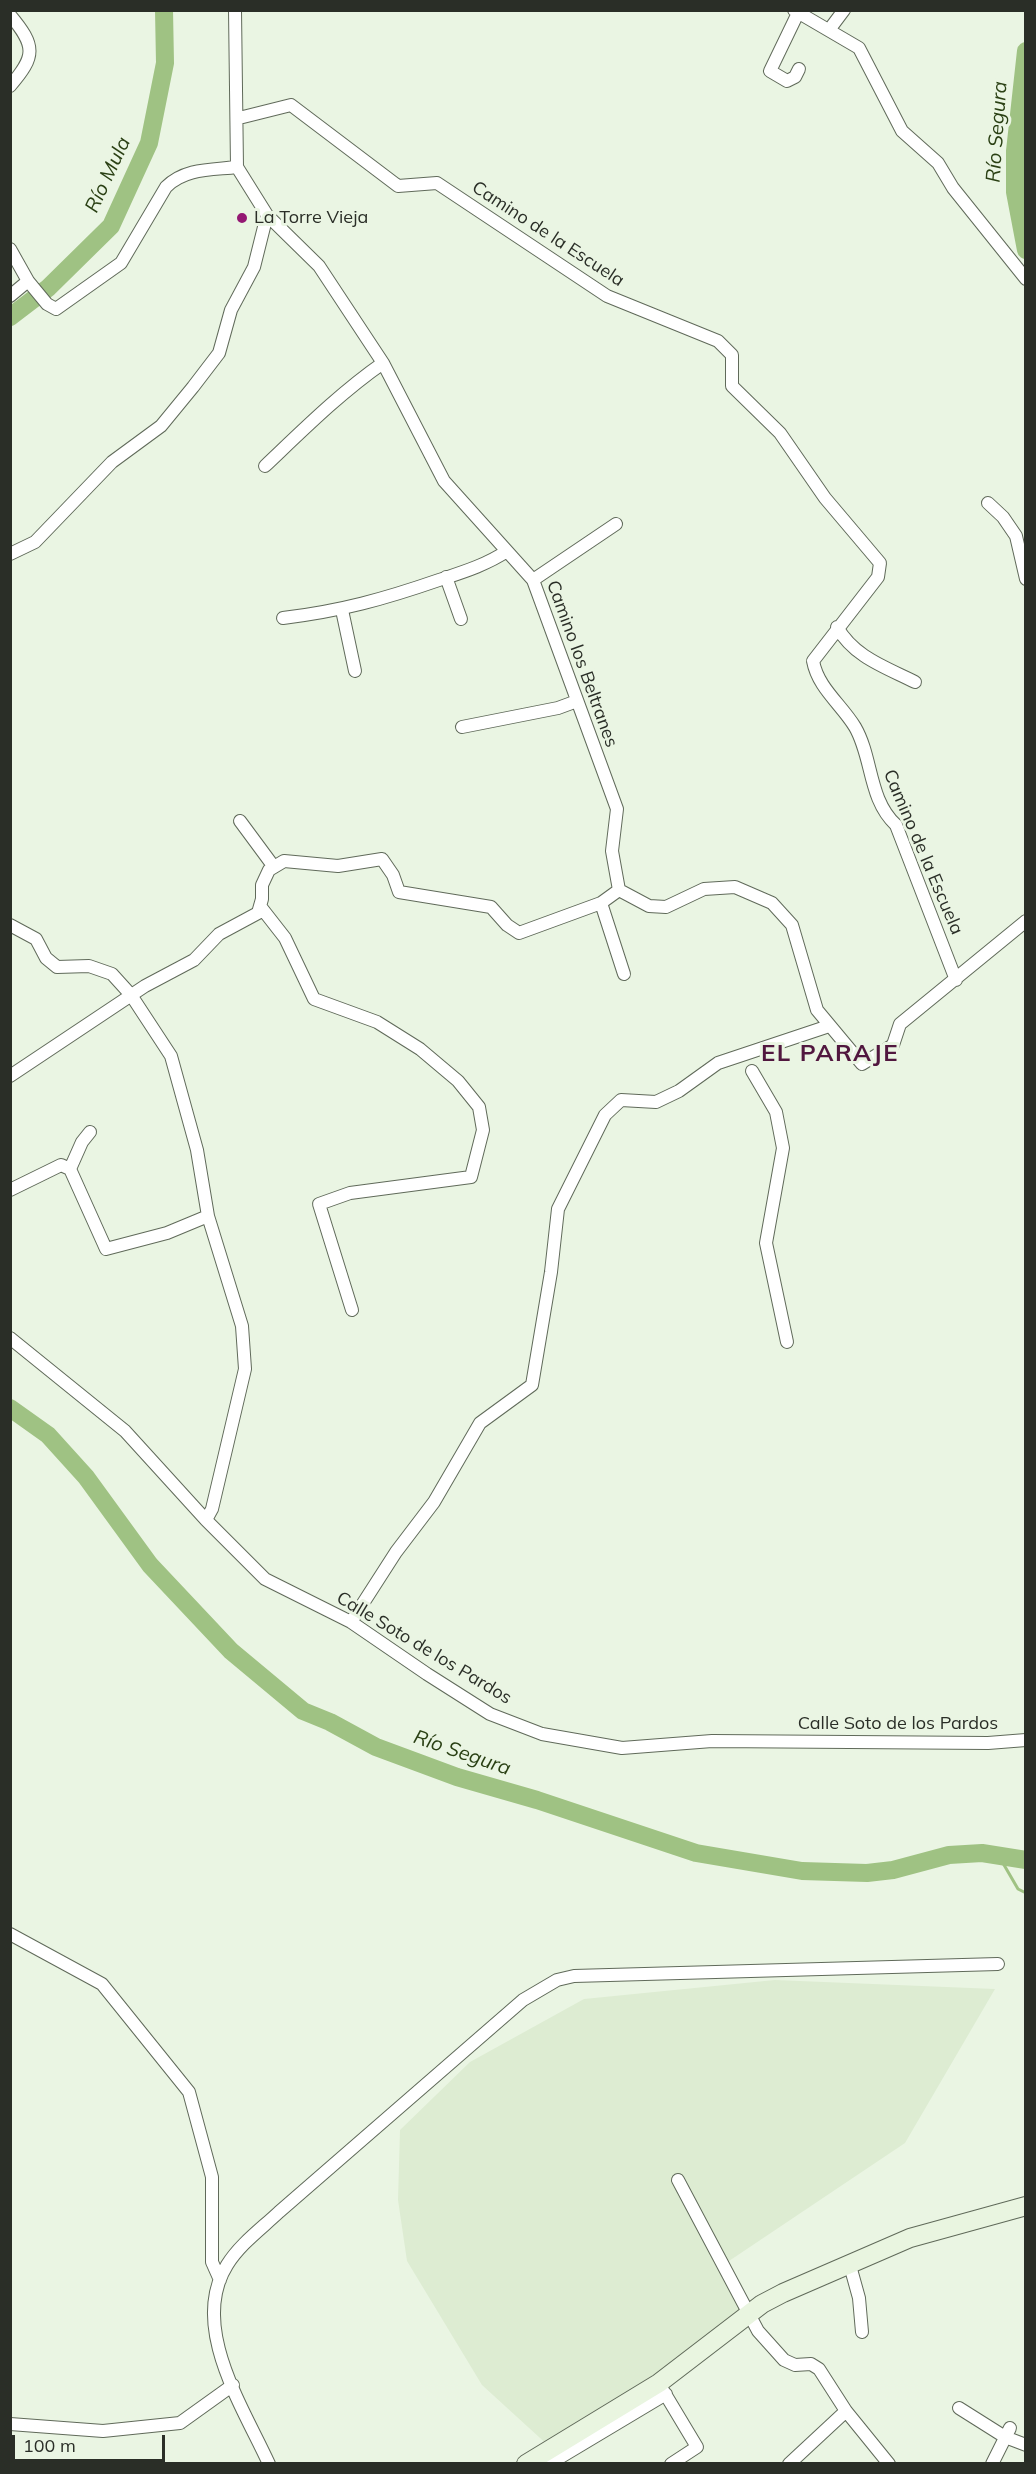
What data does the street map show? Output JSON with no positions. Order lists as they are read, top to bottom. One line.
{"streets":{"street":["Camino de la Escuela","Camino los Beltranes","Calle Soto de los Pardos"]},"districts":["EL PARAJE"],"water":["Río Segura","Río Mula"],"places":["La Torre Vieja"],"scale_bar":"100 m"}
